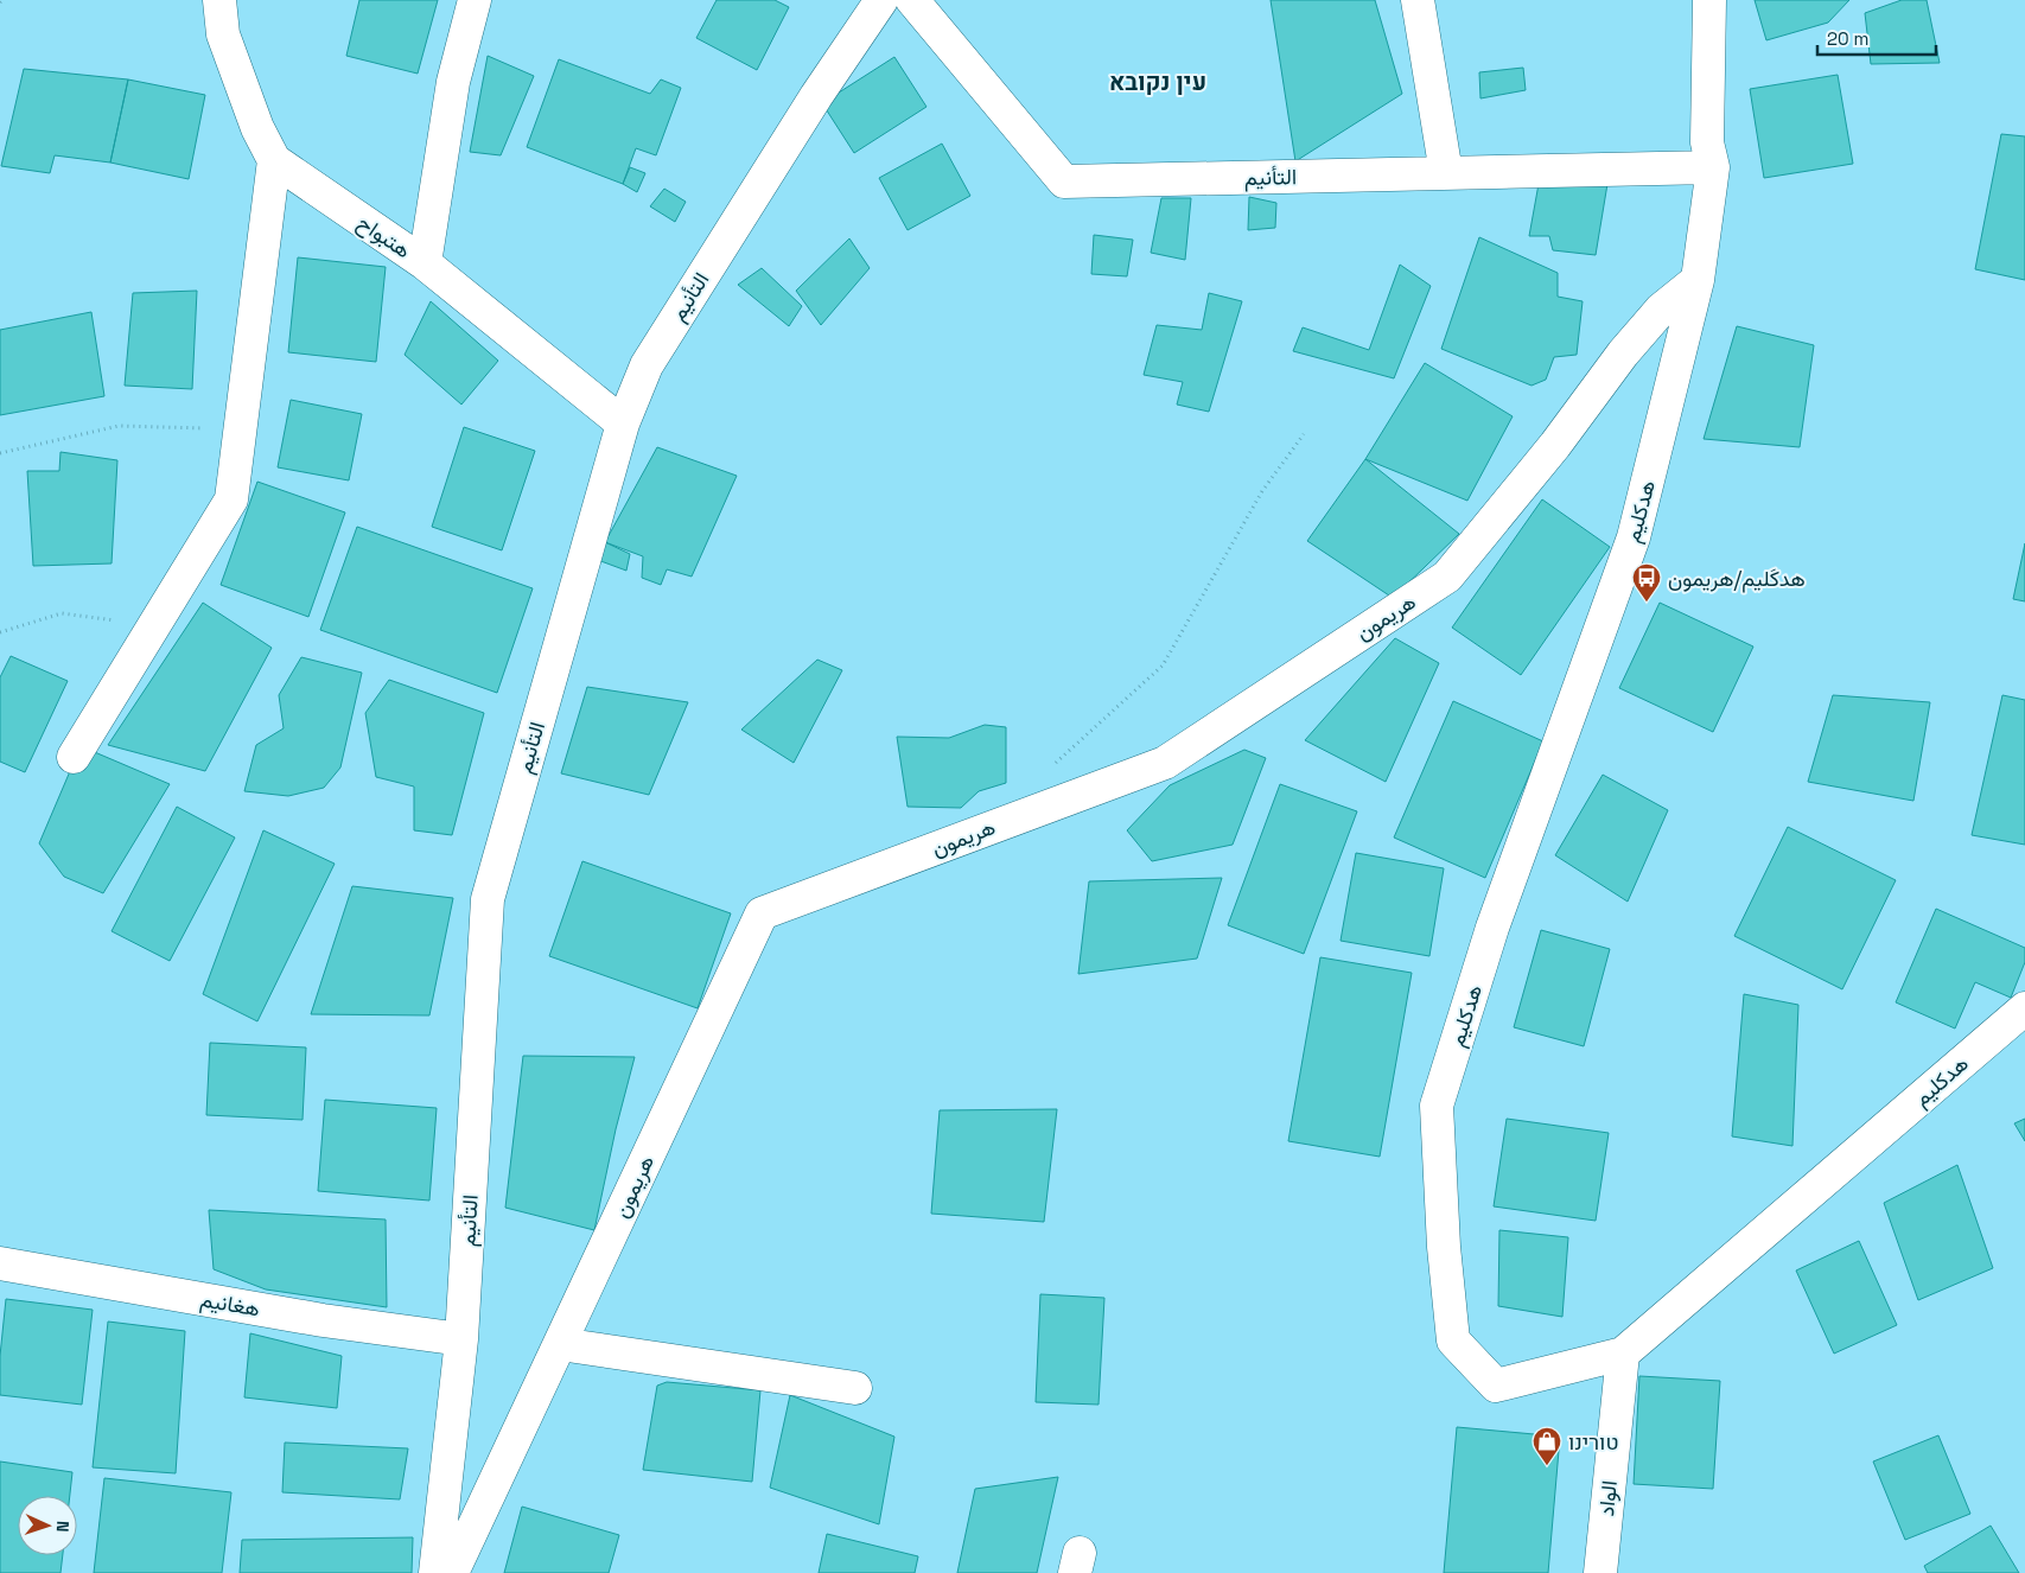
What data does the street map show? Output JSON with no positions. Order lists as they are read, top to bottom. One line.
{"streets":{"street":["التأنيم","هتبواح","هدكليم","هريمون","هغانيم","الواد"]},"crossings":[["التأنيم","هتبواح"],["التأنيم","هدكليم"],["التأنيم","هغانيم"],["هدكليم","هريمون"],["هدكليم","الواد"]],"districts":["עין נקובא"],"places":{"bus stop":["هدكَليم/هريمون"],"shop":["טורינו"]},"scale_bar":"20 m","north":"right"}
